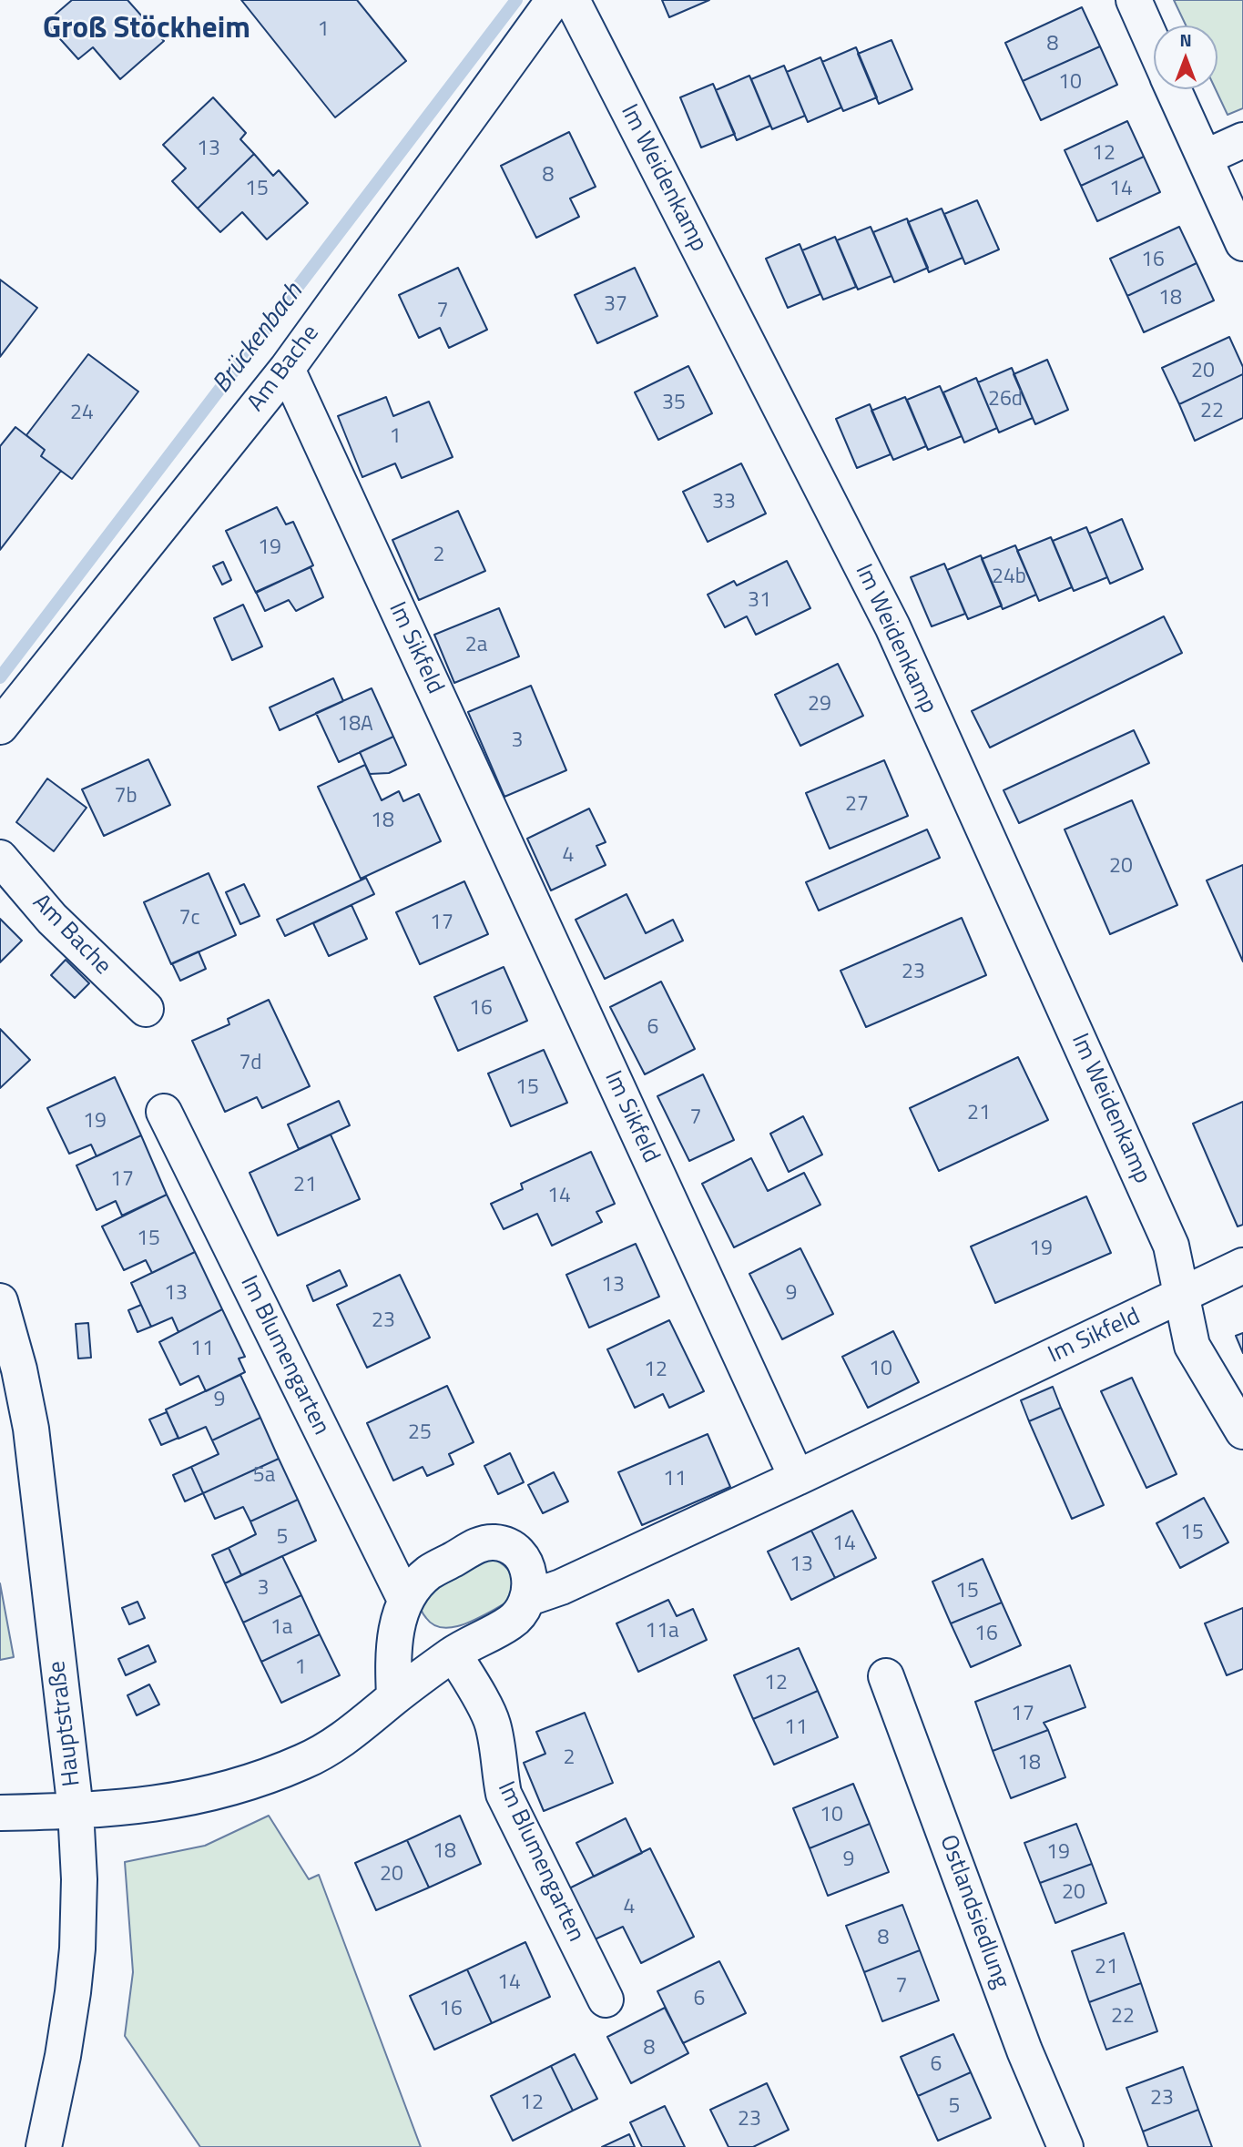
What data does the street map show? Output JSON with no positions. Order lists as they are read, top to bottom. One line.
{"streets":{"street":["Im Weidenkamp","Am Bache","Im Sikfeld","Im Blumengarten","Hauptstraße","Ostlandsiedlung"]},"crossings":[["Im Weidenkamp","Im Sikfeld"],["Am Bache","Im Sikfeld"]],"districts":["Groß Stöckheim"],"water":["Brückenbach"],"house_numbers":["1","8","10","13","12","8","15","14","16","18","37","7","20","26d","35","22","24","1","33","19","2","24b","31","2a","29","18A","3","7b","27","18","4","20","7c","17","23","16","6","7d","15","21","7","19","17","21","14","15","19","13","13","9","23","11","10","12","9","25","5a","11","15","5","14","13","3","15","1a","11a","16","1","12","17","11","2","18","10","18","19","9","20","20","4","8","21","14","7","6","16","22","8","6","23","12","5","23"],"north":"top"}
